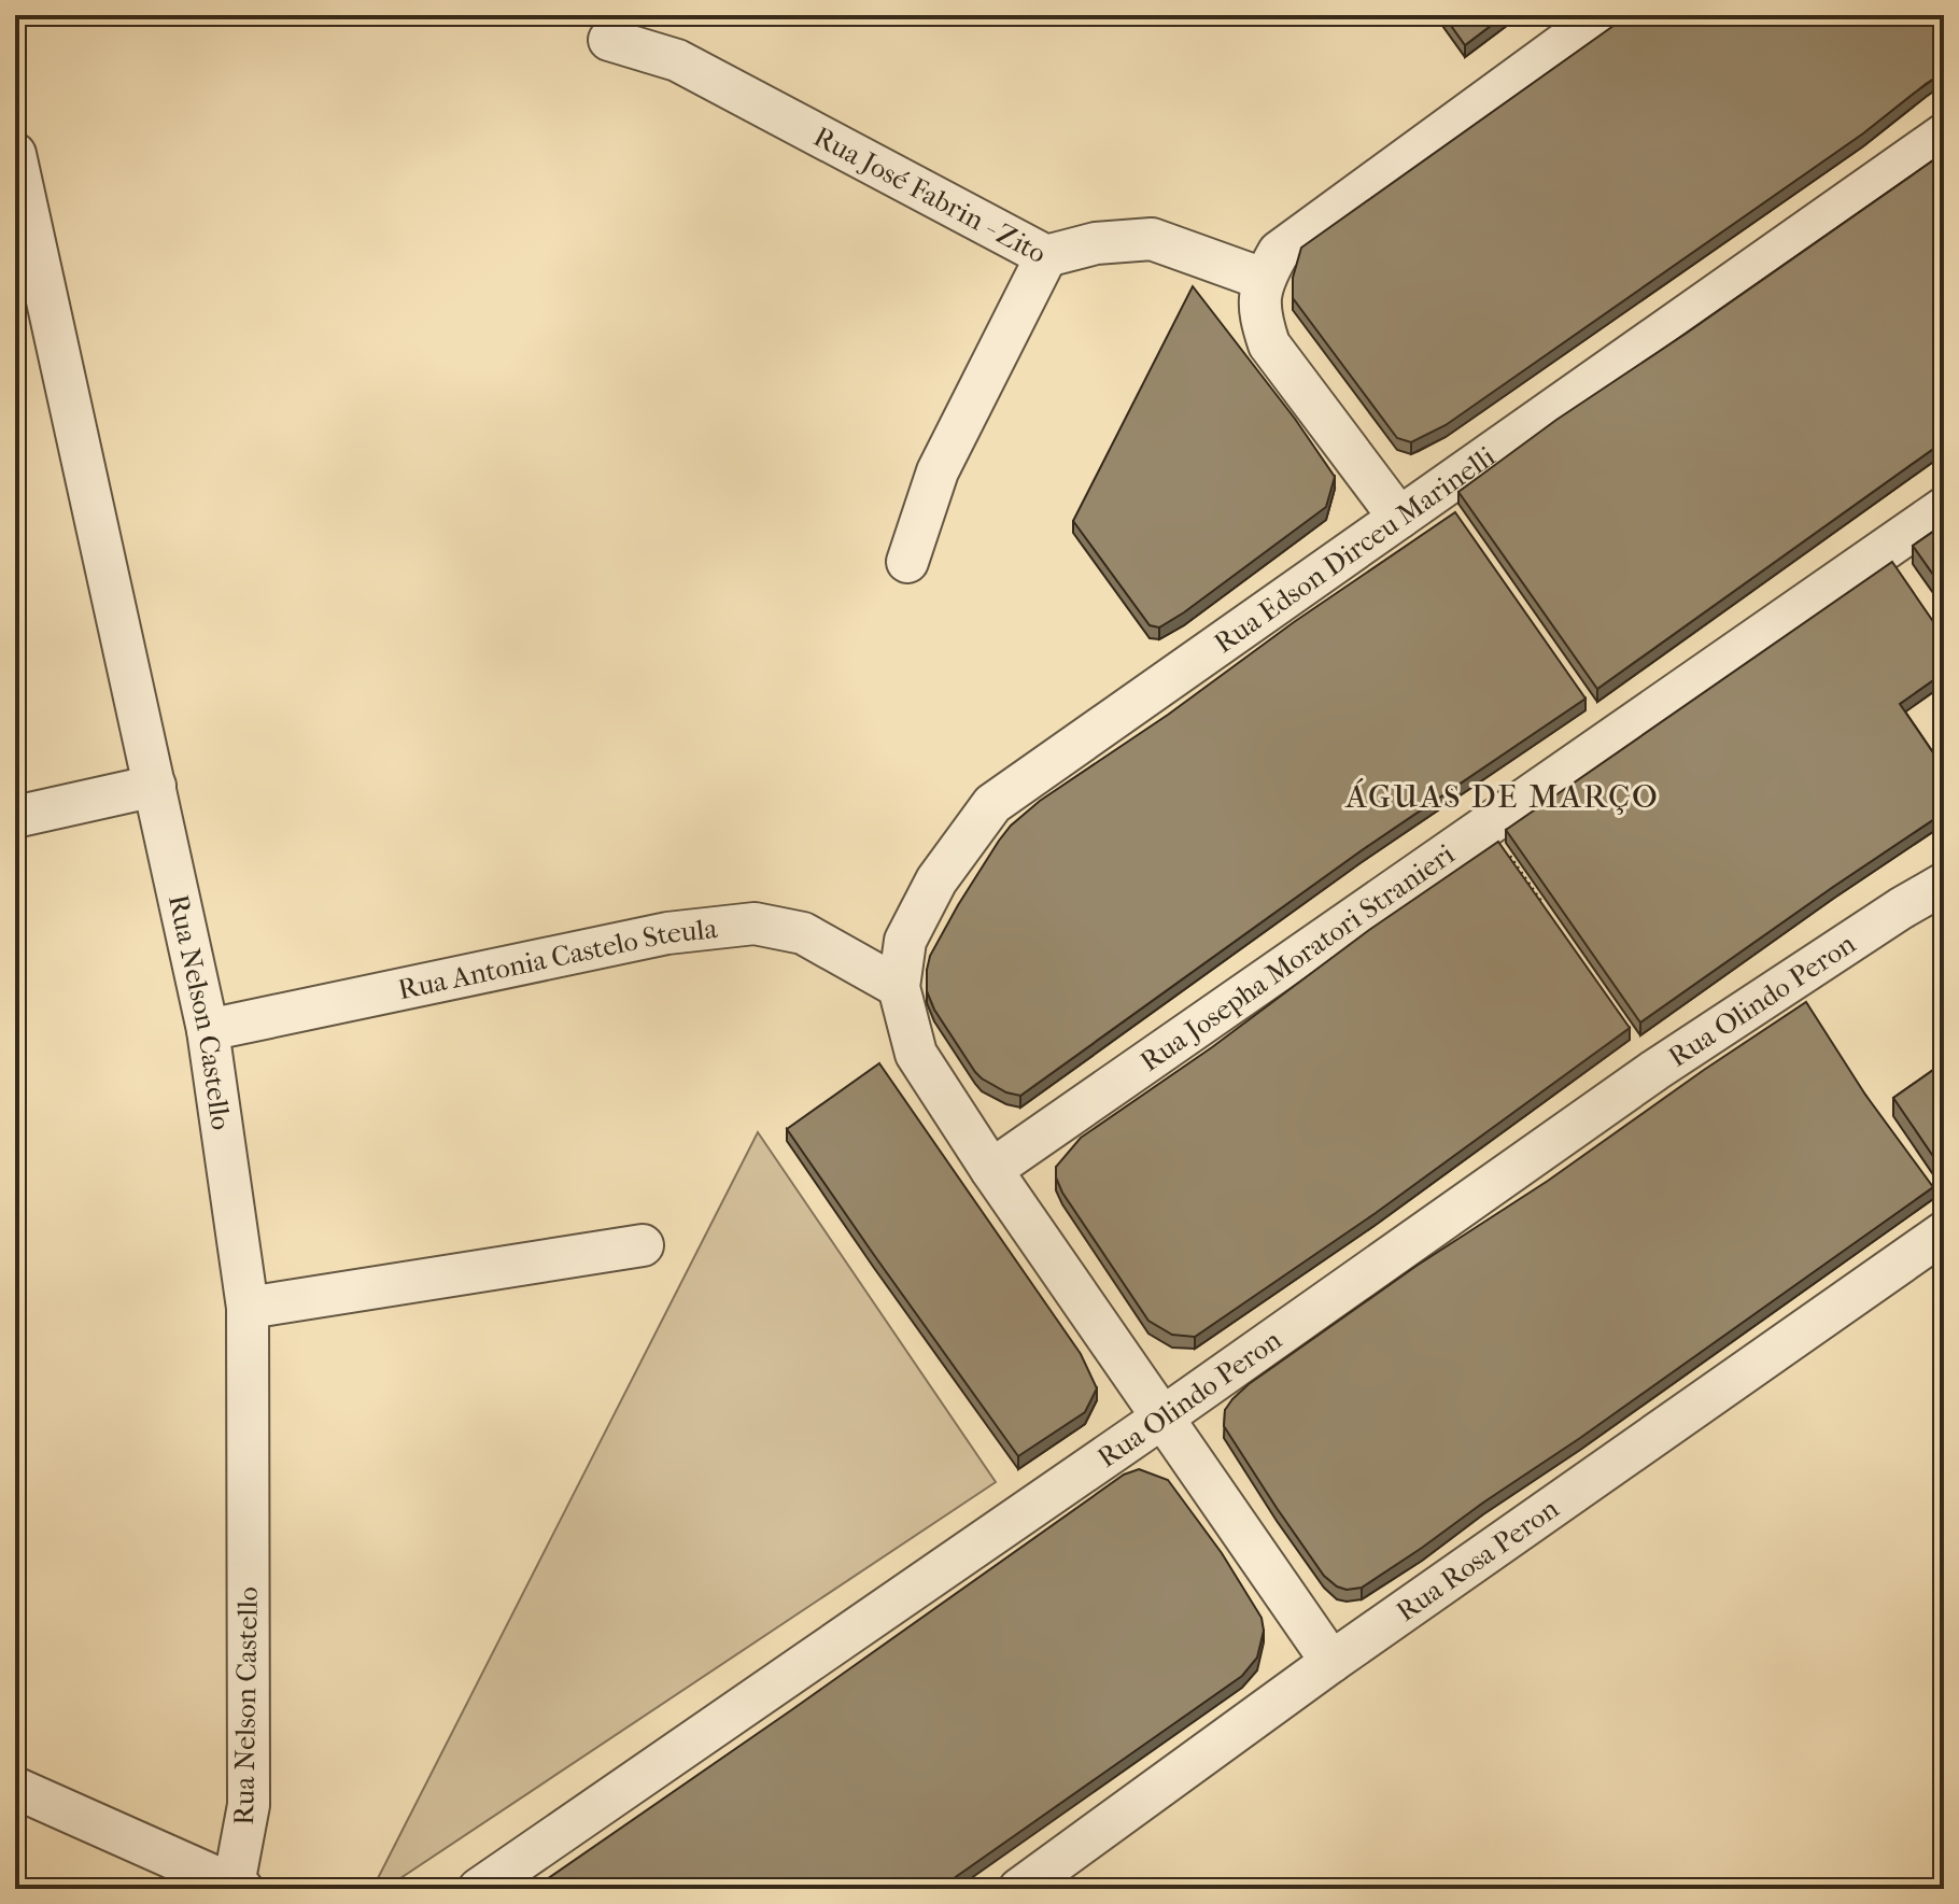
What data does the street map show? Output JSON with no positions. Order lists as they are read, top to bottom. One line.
{"streets":{"street":["Rua José Fabrin - Zito","Rua Edson Dirceu Marinelli","Rua Josepha Moratori Stranieri","Rua Antonia Castelo Steula","Rua Olindo Peron","Rua Nelson Castello","Rua Rosa Peron"]},"crossings":[["Rua Edson Dirceu Marinelli","Rua Josepha Moratori Stranieri"],["Rua Edson Dirceu Marinelli","Rua Antonia Castelo Steula"],["Rua Edson Dirceu Marinelli","Rua Olindo Peron"],["Rua Edson Dirceu Marinelli","Rua Rosa Peron"],["Rua Antonia Castelo Steula","Rua Nelson Castello"]],"districts":["ÁGUAS DE MARÇO"]}
